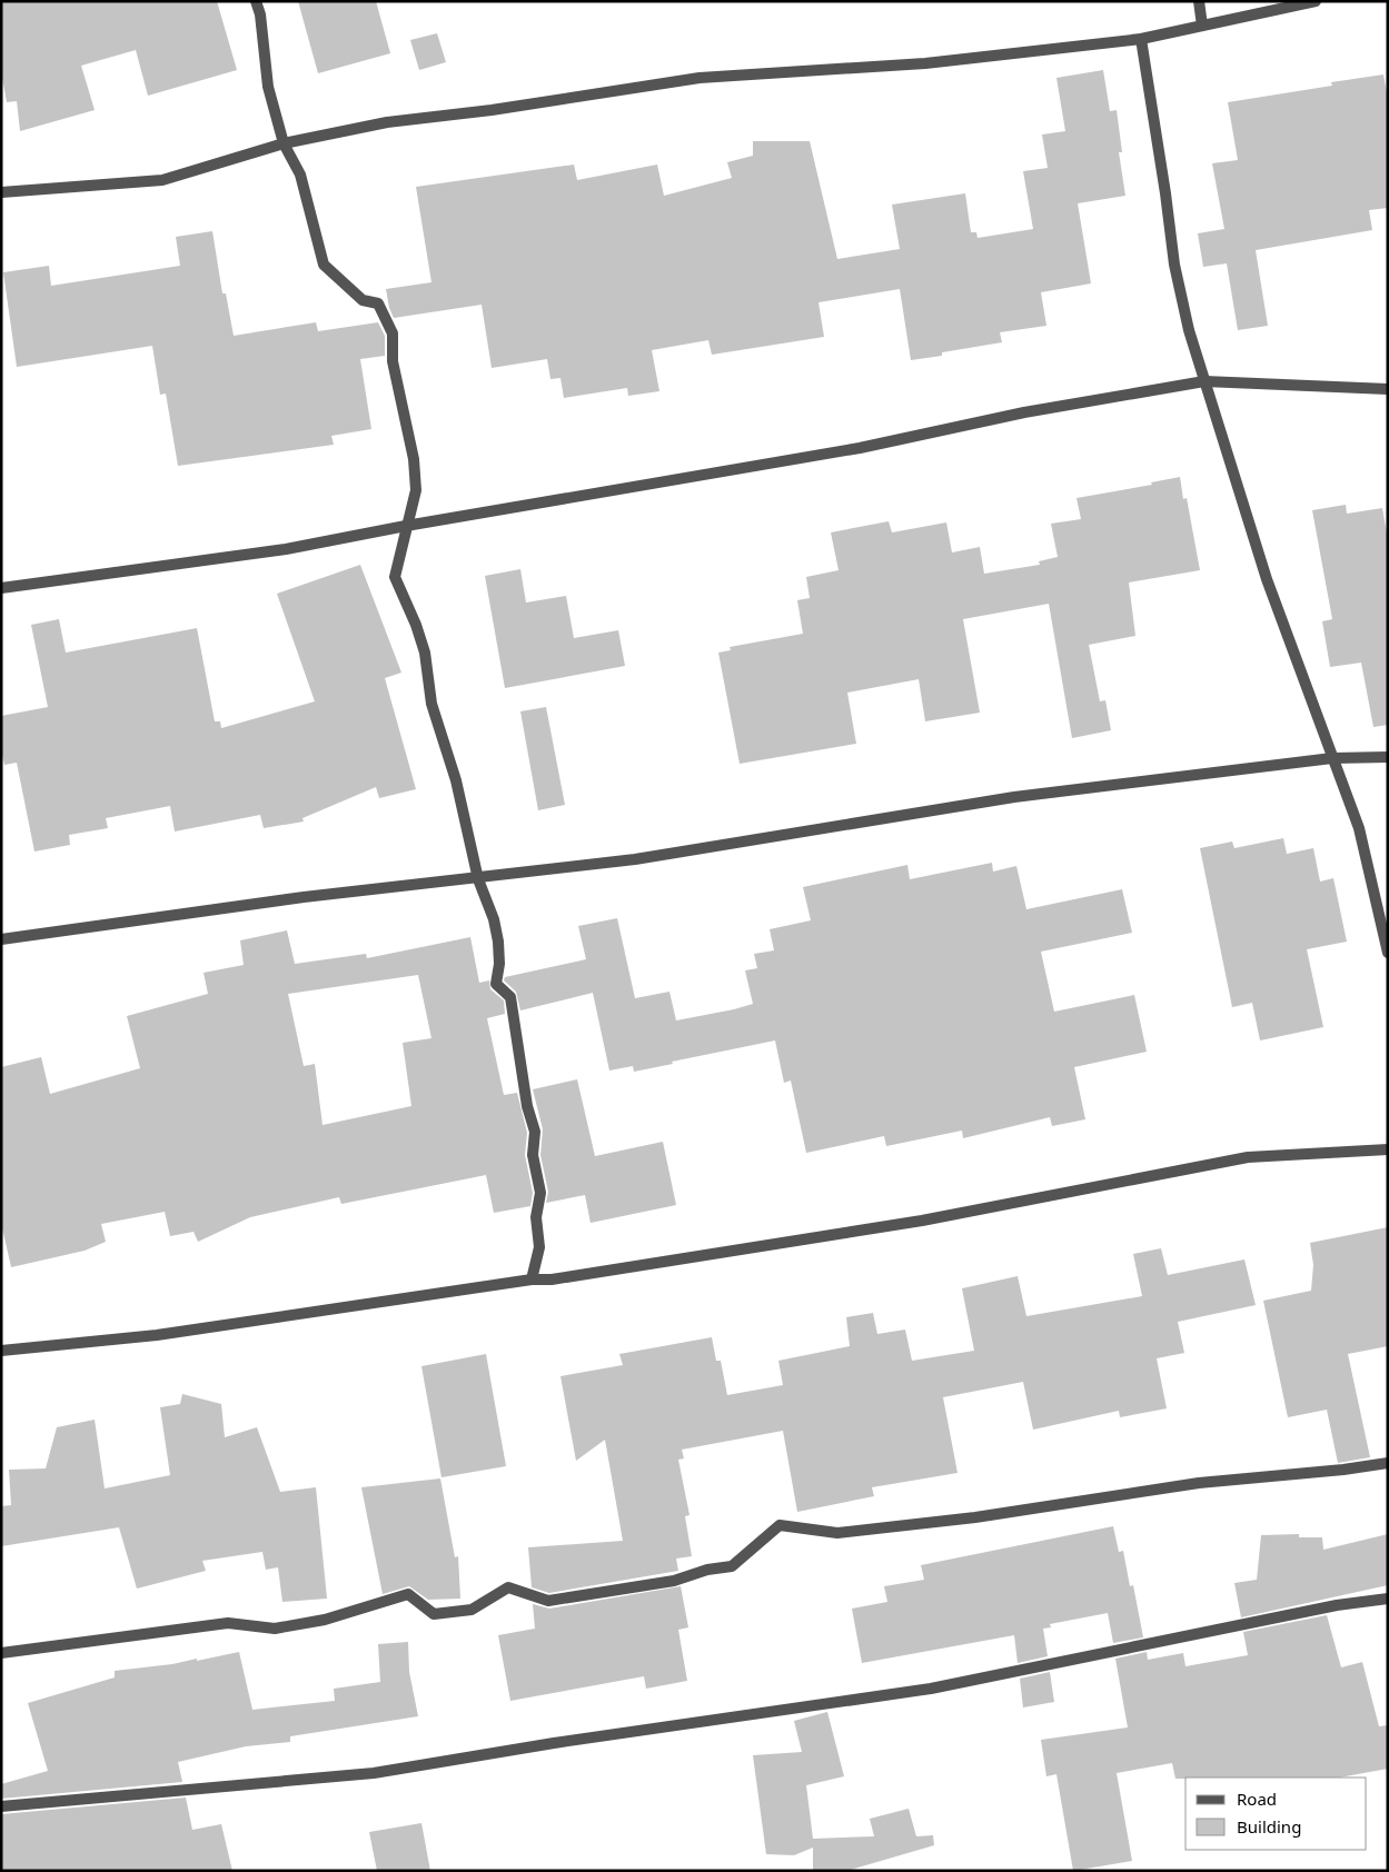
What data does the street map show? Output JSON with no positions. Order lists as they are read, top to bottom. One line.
{"legend":["Road","Building"]}
